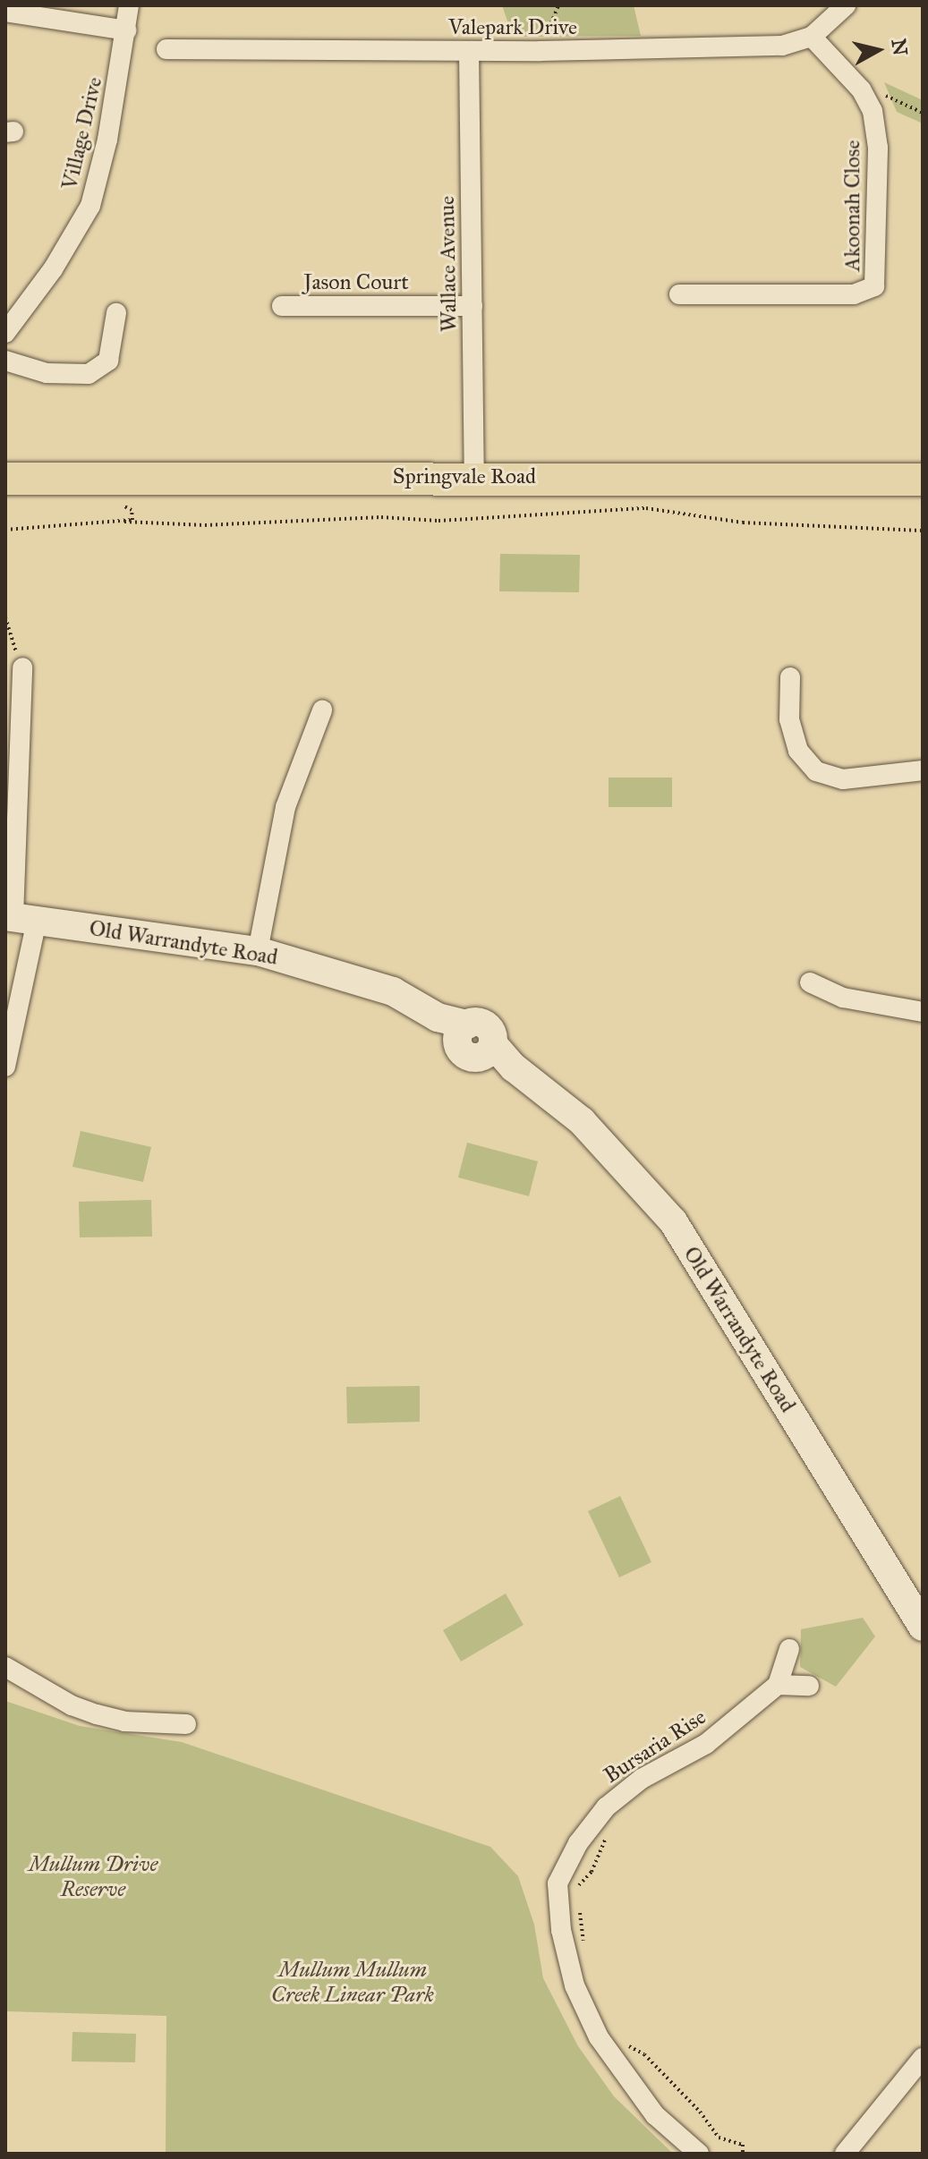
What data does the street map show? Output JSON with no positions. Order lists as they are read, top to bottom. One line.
{"streets":{"main road":["Springvale Road","Old Warrandyte Road"],"street":["Valepark Drive","Village Drive","Akoonah Close","Wallace Avenue","Jason Court","Bursaria Rise"]},"crossings":[["Valepark Drive","Akoonah Close"],["Valepark Drive","Wallace Avenue"],["Wallace Avenue","Jason Court"],["Wallace Avenue","Springvale Road"]],"parks":["Mullum Drive Reserve","Mullum Mullum Creek Linear Park"],"north":"right"}
